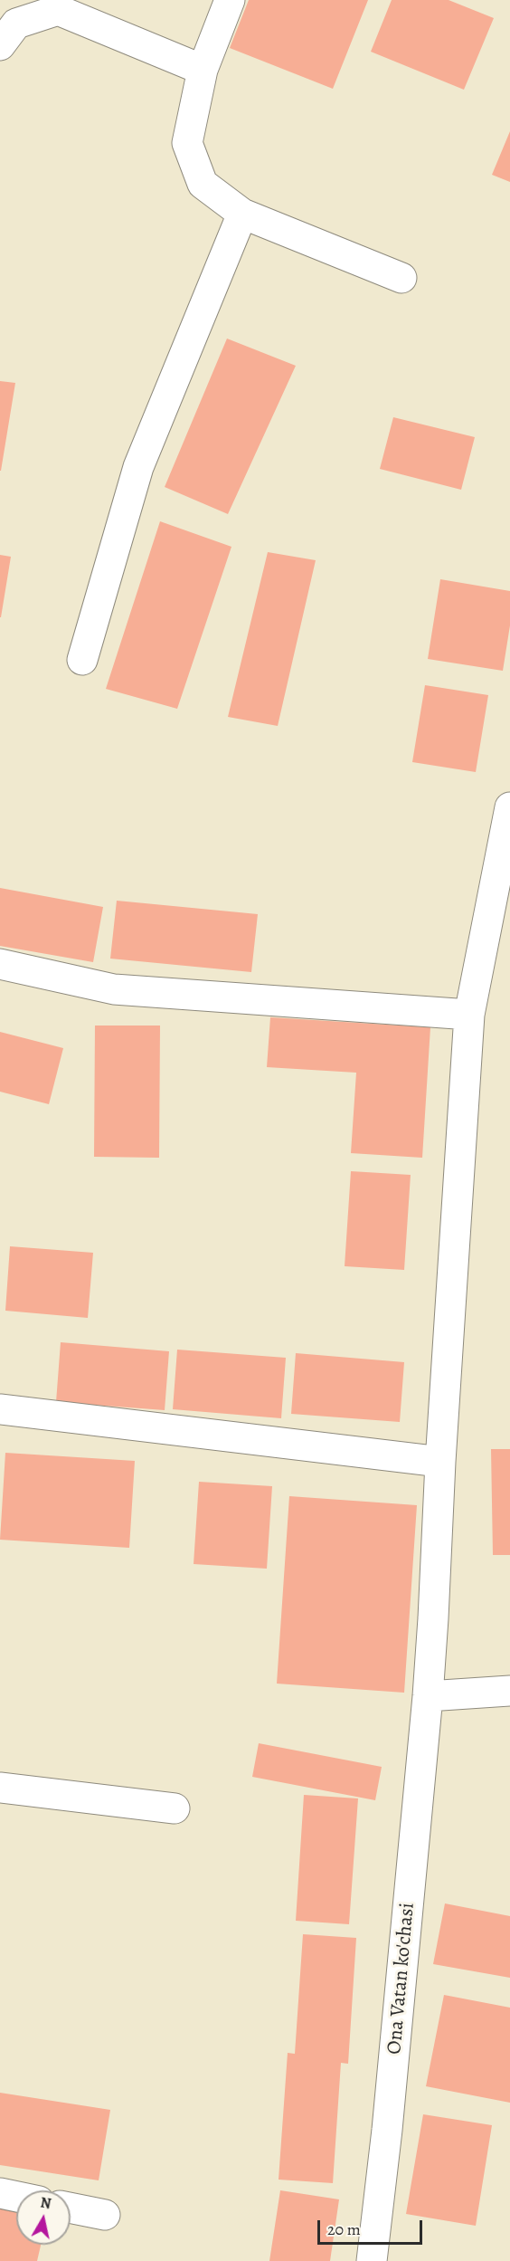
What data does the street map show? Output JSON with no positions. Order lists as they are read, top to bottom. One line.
{"streets":{"street":["Ona Vatan ko'chasi"]},"scale_bar":"20 m","north":"top"}
